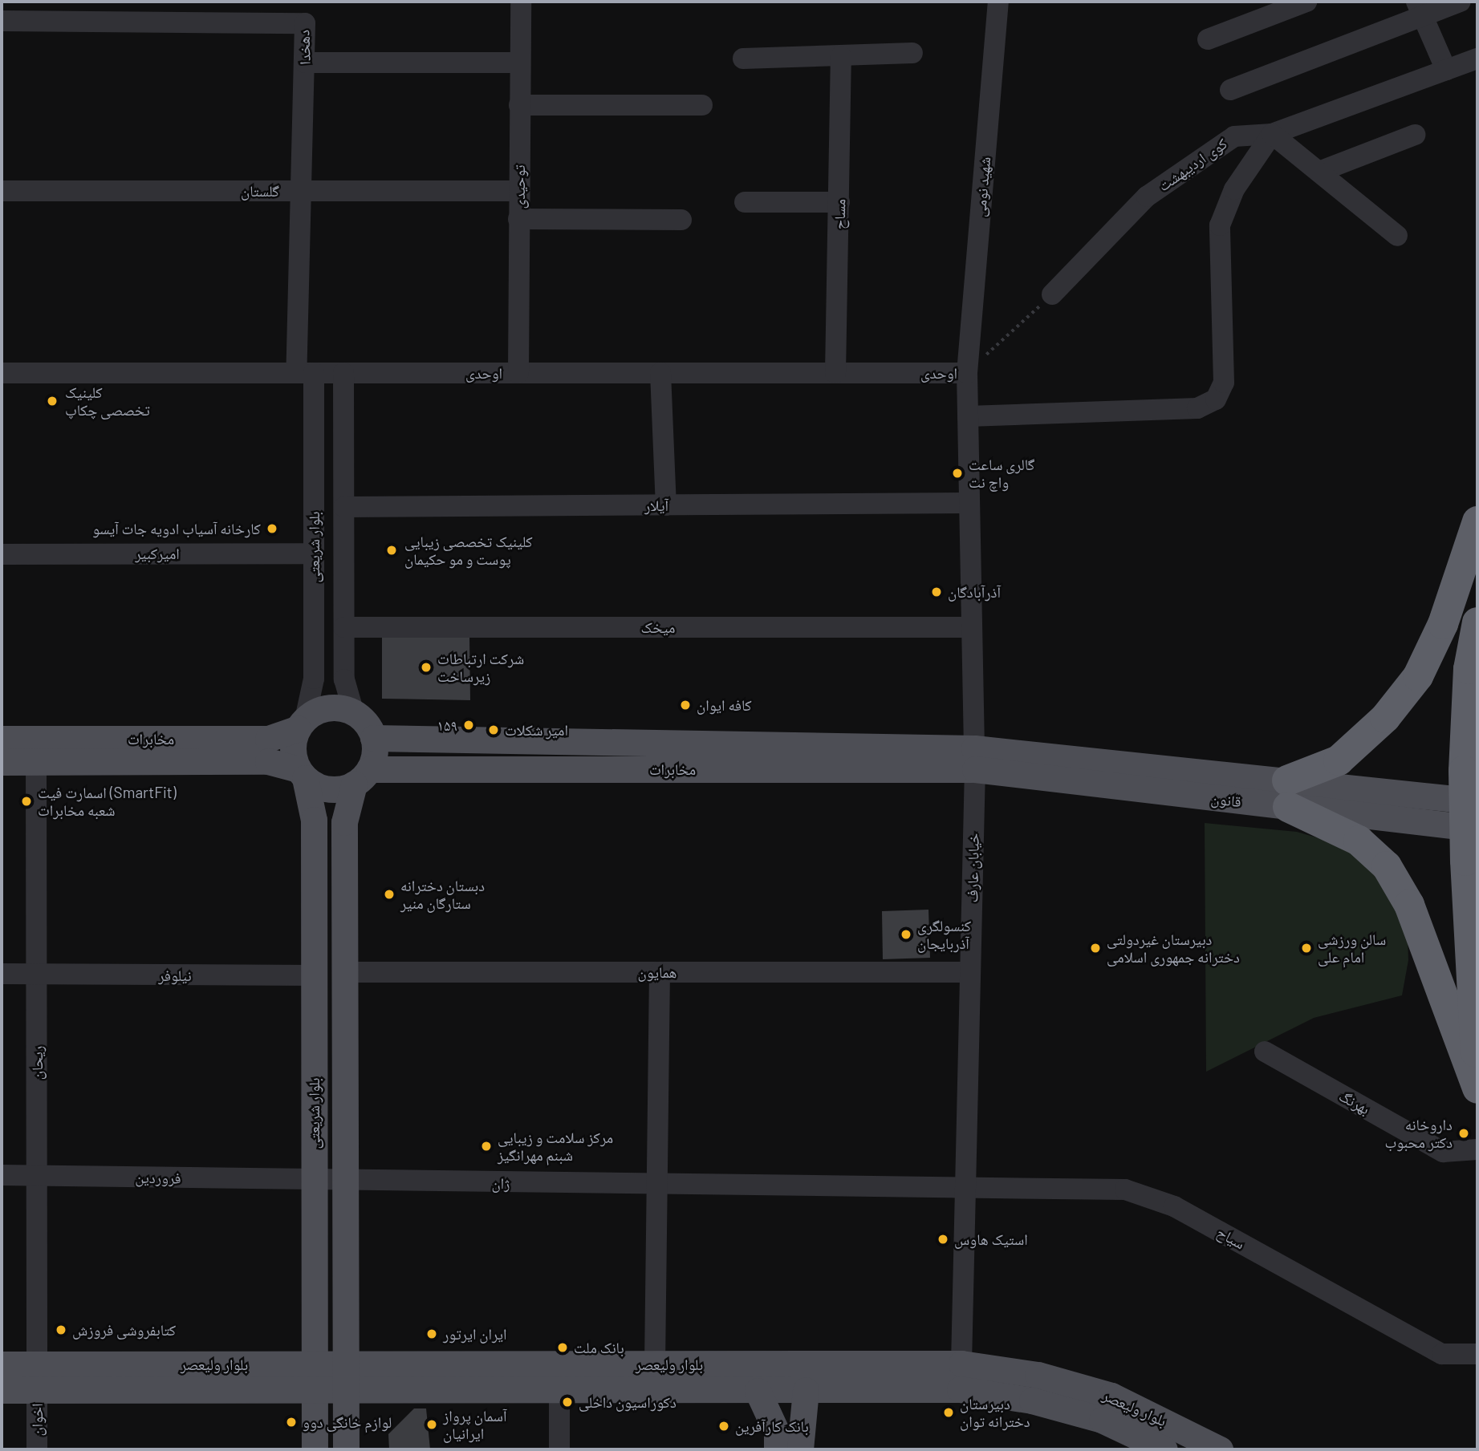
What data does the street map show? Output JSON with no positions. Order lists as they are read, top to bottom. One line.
{"streets":{"main road":["بلوار شریعتى","مخابرات","قانون","بلوار ولیعصر"],"street":["دهخدا","کوی اردیبهشت","توحیدی","شهید نومی","گلستان","مساح","اوحدی","آیلار","امیرکبیر","میخک","خیابان عارف","همایون","نیلوفر","ریحان","بهرنگ","فروردین","ژان","سیاح","اخوان"]},"crossings":[["دهخدا","گلستان"],["دهخدا","اوحدی"],["دهخدا","بلوار شریعتى"],["توحیدی","گلستان"],["توحیدی","اوحدی"],["شهید نومی","اوحدی"],["شهید نومی","خیابان عارف"],["مساح","اوحدی"],["اوحدی","بلوار شریعتى"],["اوحدی","خیابان عارف"],["آیلار","بلوار شریعتى"],["آیلار","خیابان عارف"],["بلوار شریعتى","امیرکبیر"],["بلوار شریعتى","میخک"],["بلوار شریعتى","مخابرات"],["بلوار شریعتى","همایون"],["بلوار شریعتى","نیلوفر"],["بلوار شریعتى","فروردین"],["بلوار شریعتى","ژان"],["بلوار شریعتى","بلوار ولیعصر"],["میخک","خیابان عارف"],["مخابرات","قانون"],["مخابرات","خیابان عارف"],["مخابرات","ریحان"],["قانون","خیابان عارف"],["خیابان عارف","همایون"],["خیابان عارف","ژان"],["خیابان عارف","سیاح"],["خیابان عارف","بلوار ولیعصر"],["نیلوفر","ریحان"],["ریحان","فروردین"],["ریحان","بلوار ولیعصر"],["ریحان","اخوان"],["فروردین","ژان"],["ژان","سیاح"],["بلوار ولیعصر","اخوان"]],"places":["کلينيک تخصصی چکاپ","گالری ساعت واچ نت","کارخانه آسیاب ادویه جات آیسو","کلینیک تخصصی زیبایی پوست و مو حکیمان","آذرآبادگان","شرکت ارتباطات زیرساخت","کافه ایوان","۱۵۹","امیر شکلات","اسمارت فیت (SmartFit) شعبه مخابرات","دبستان دخترانه ستارگان منیر","کنسولگری آذربایجان","دبیرستان غیردولتی دخترانه جمهوری اسلامی","سالن ورزشی امام علی","داروخانه دکتر محبوب","مرکز سلامت و زیبایی شبنم مهرانگیز","استیک هاوس","کتابفروشی فروزش","ایران ایرتور","بانک ملت","دکوراسیون داخلی","دبیرستان دخترانه توان","لوازم خانگی دوو","آسمان پرواز ایرانیان","بانک کارآفرین"]}
